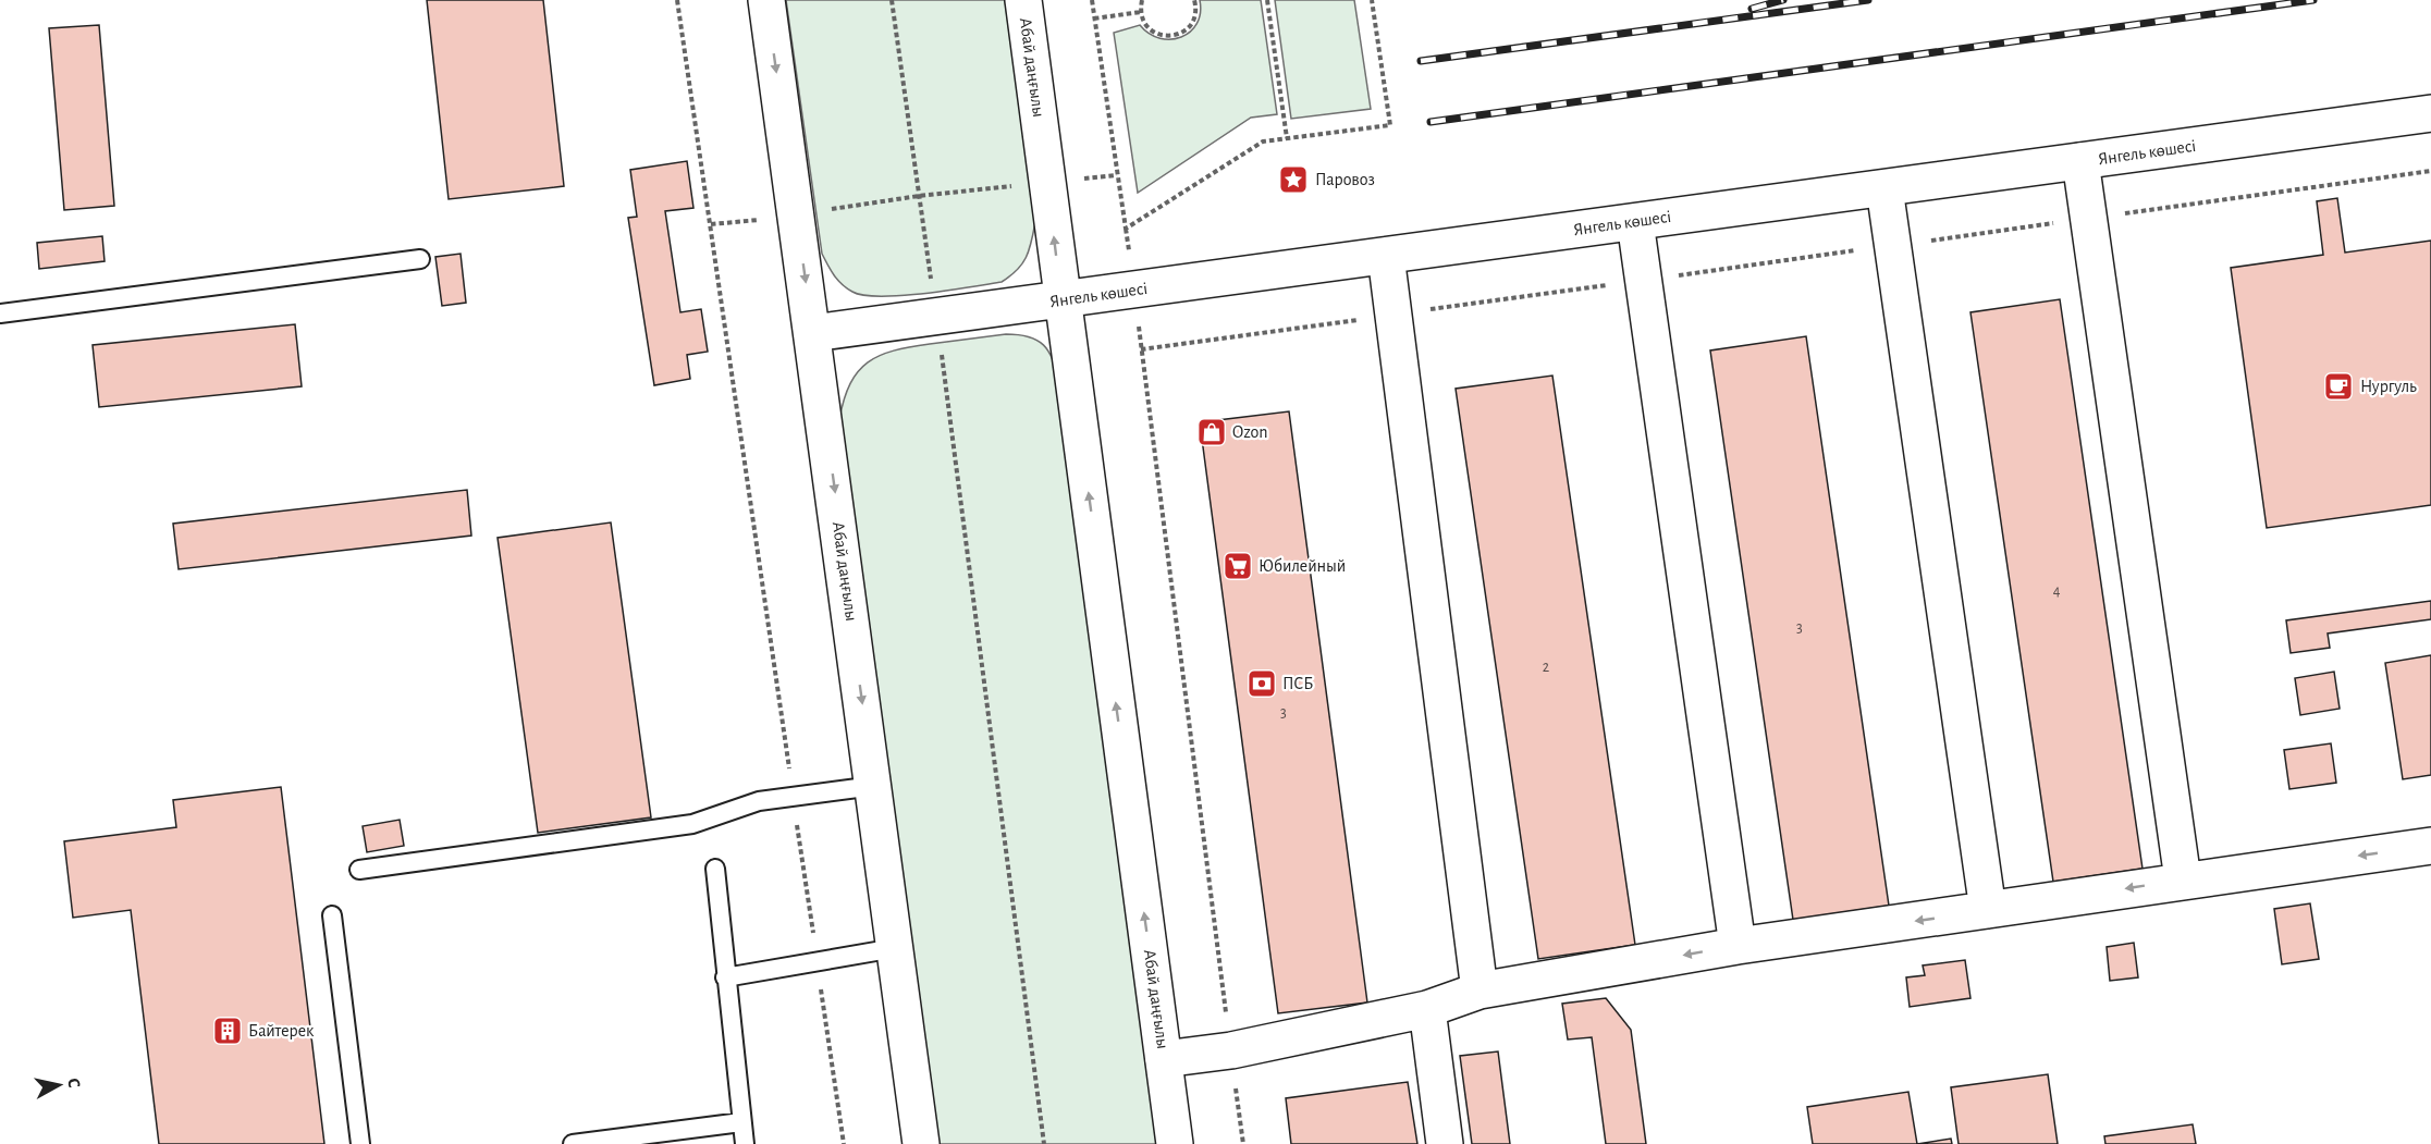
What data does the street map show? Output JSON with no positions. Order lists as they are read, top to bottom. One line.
{"streets":{"street":["Абай даңғылы","Янгель көшесі"]},"crossings":[["Абай даңғылы","Янгель көшесі"]],"places":{"place":["Паровоз"],"cafe":["Нургуль"],"shop":["Ozon"],"supermarket":["Юбилейный"],"bank":["ПСБ"],"building":["Байтерек"]},"house_numbers":["4","3","2","3"],"north":"right"}
